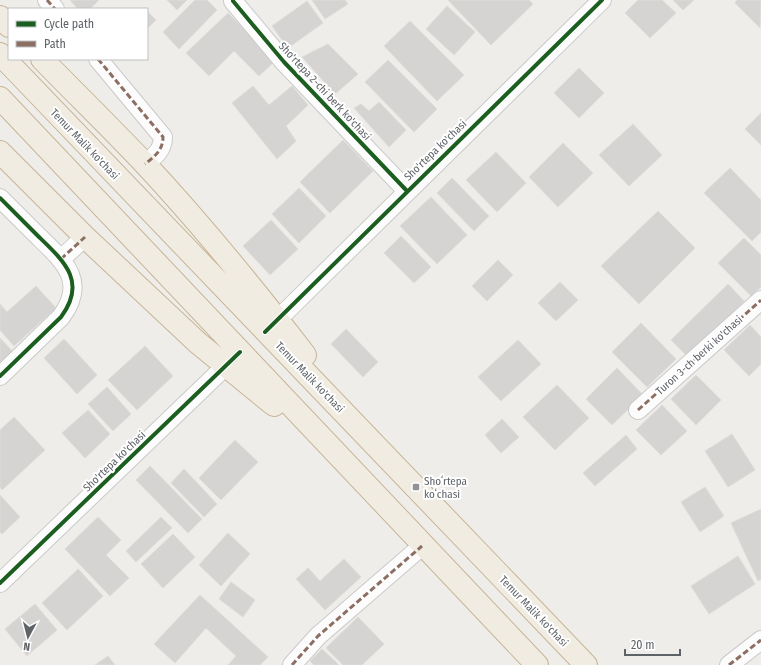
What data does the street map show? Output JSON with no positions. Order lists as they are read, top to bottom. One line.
{"streets":{"highway":["Temur Malik ko'chasi"],"street":["Sho'rtepa 2-chi berk ko'chasi","Sho'rtepa ko'chasi","Turon 3-ch berki ko'chasi"]},"crossings":[["Sho'rtepa 2-chi berk ko'chasi","Sho'rtepa ko'chasi"],["Temur Malik ko'chasi","Sho'rtepa ko'chasi"]],"places":{"transit":["Shoʻrtepa koʻchasi"]},"legend":["Cycle path","Path"],"scale_bar":"20 m","north":"bottom"}
